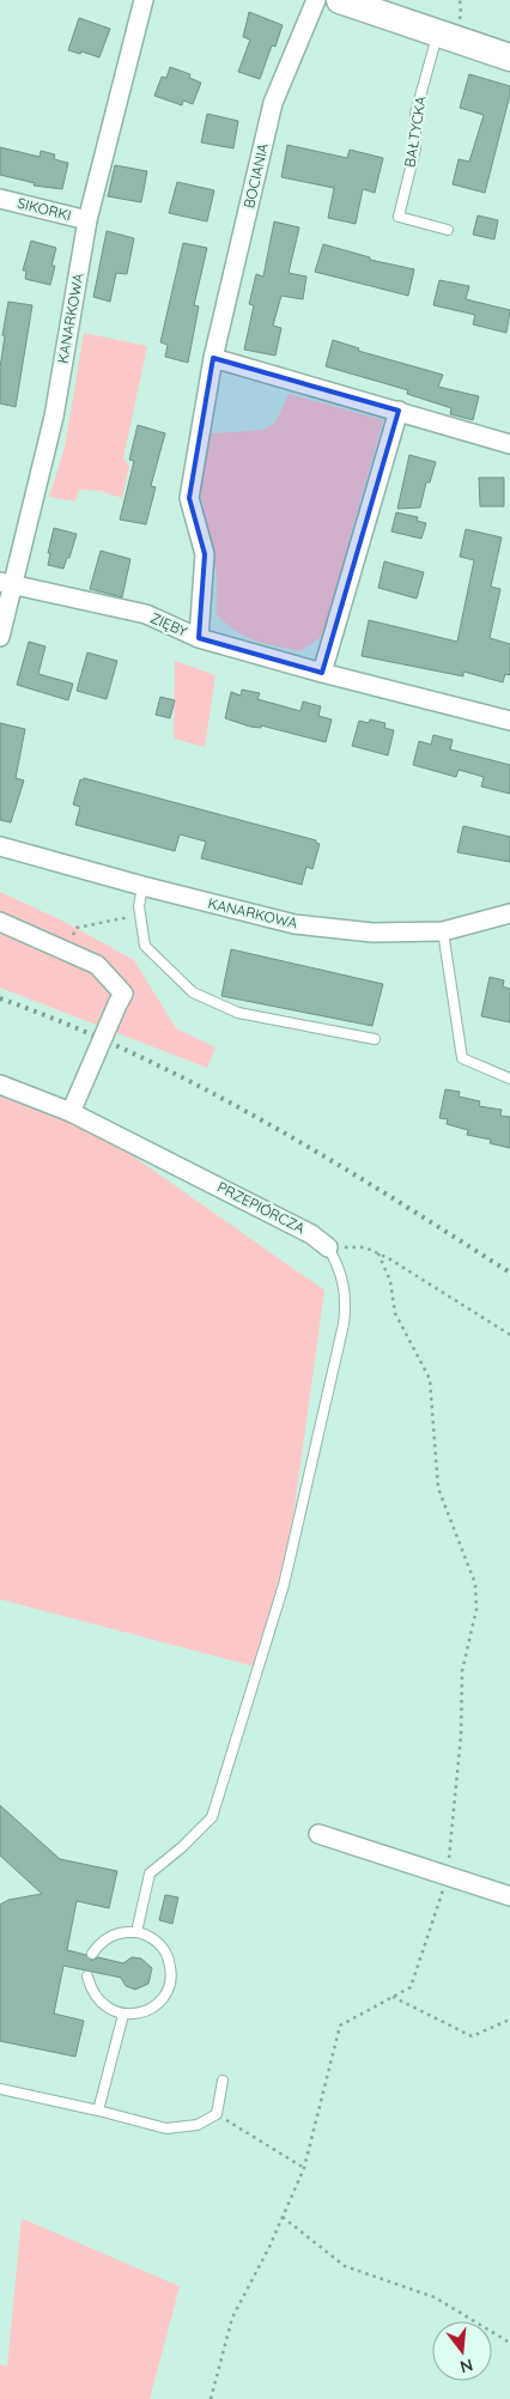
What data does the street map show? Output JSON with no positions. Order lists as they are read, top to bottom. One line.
{"streets":{"street":["BOCIANIA","SIKORKI","KANARKOWA","ZIĘBY","PRZEPIÓRCZA"],"lane":["BAŁTYCKA"]},"crossings":[["BOCIANIA","ZIĘBY"],["SIKORKI","KANARKOWA"],["KANARKOWA","ZIĘBY"]],"north":"bottom"}
